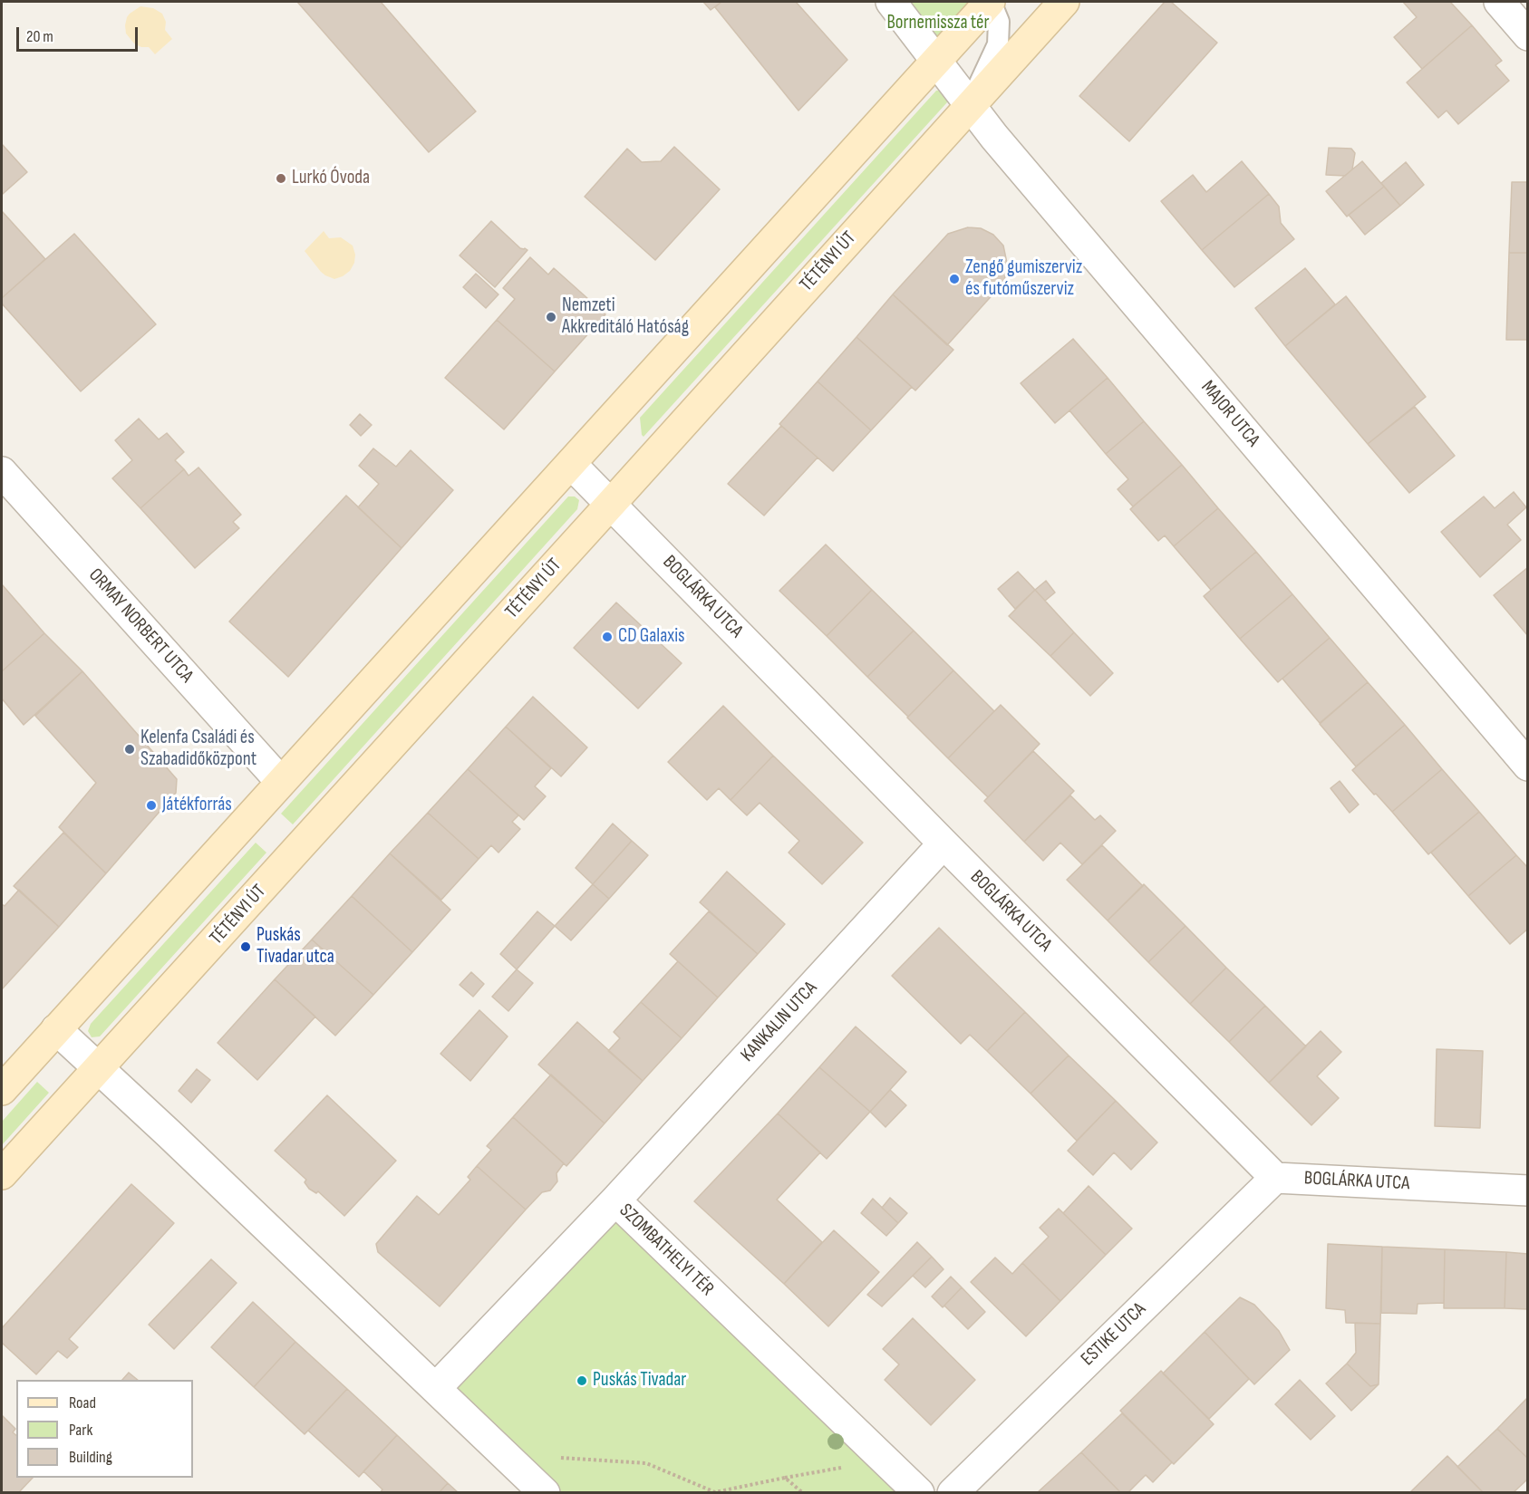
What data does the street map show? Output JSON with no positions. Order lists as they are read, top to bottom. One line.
{"streets":{"street":["TÉTÉNYI ÚT","MAJOR UTCA","BOGLÁRKA UTCA","ORMAY NORBERT UTCA","KANKALIN UTCA","SZOMBATHELYI TÉR","ESTIKE UTCA"]},"crossings":[["TÉTÉNYI ÚT","MAJOR UTCA"],["TÉTÉNYI ÚT","BOGLÁRKA UTCA"],["BOGLÁRKA UTCA","KANKALIN UTCA"],["BOGLÁRKA UTCA","ESTIKE UTCA"],["KANKALIN UTCA","SZOMBATHELYI TÉR"]],"parks":["Bornemissza tér"],"places":["Lurkó Óvoda","Zengő gumiszerviz és futóműszerviz","Nemzeti Akkreditáló Hatóság","CD Galaxis","Kelenfa Családi és Szabadidőközpont","Játékforrás","Puskás Tivadar utca","Puskás Tivadar"],"legend":["Road","Park","Building"],"scale_bar":"20 m"}
